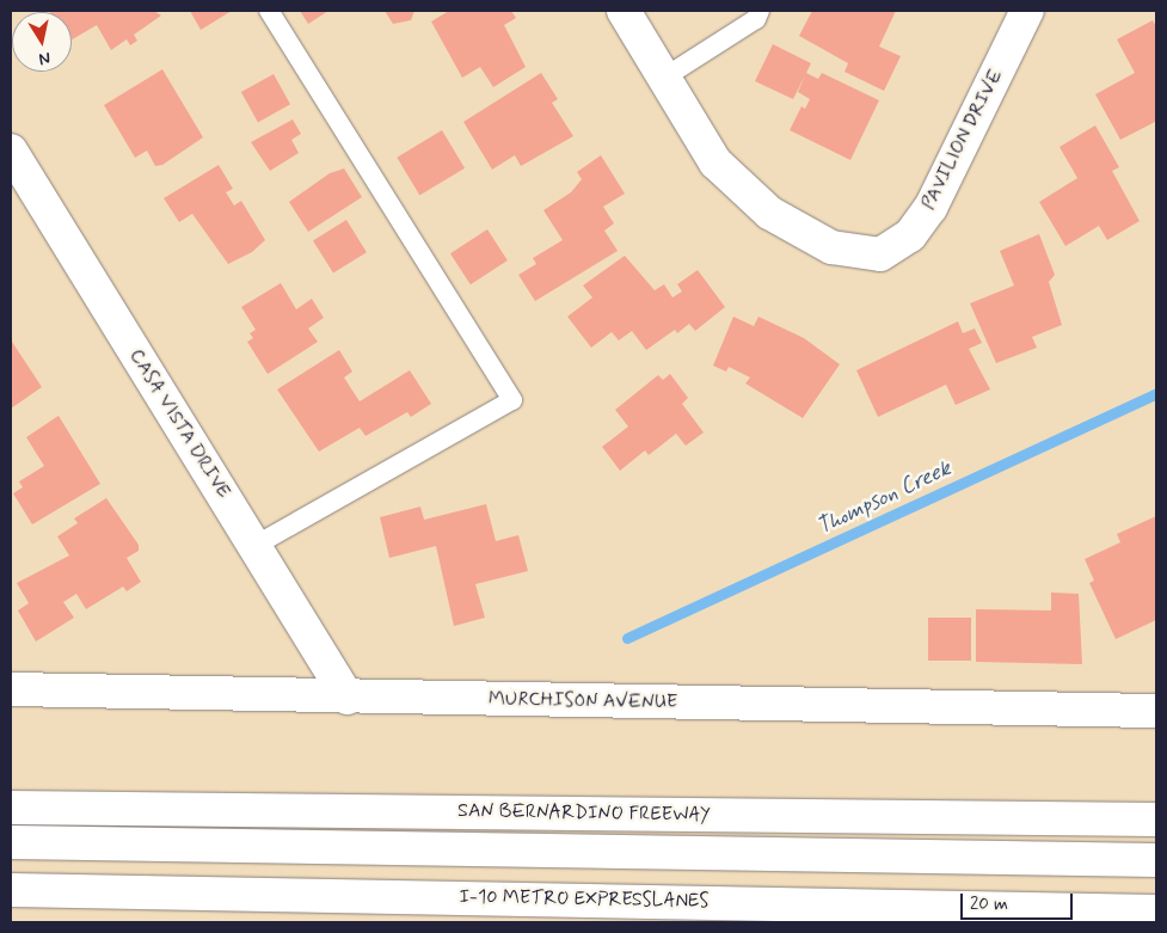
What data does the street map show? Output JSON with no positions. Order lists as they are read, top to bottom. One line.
{"streets":{"main road":["PAVILION DRIVE","CASA VISTA DRIVE","MURCHISON AVENUE","SAN BERNARDINO FREEWAY","I-10 METRO EXPRESSLANES"]},"crossings":[["CASA VISTA DRIVE","MURCHISON AVENUE"]],"water":["Thompson Creek"],"scale_bar":"20 m","north":"bottom"}
